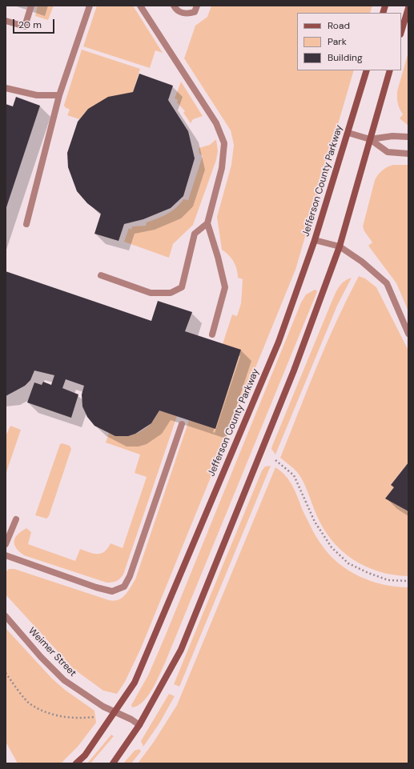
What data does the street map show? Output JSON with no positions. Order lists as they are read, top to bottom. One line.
{"streets":{"street":["Jefferson County Parkway","Weimer Street"]},"crossings":[["Jefferson County Parkway","Weimer Street"]],"legend":["Road","Park","Building"],"scale_bar":"20 m"}
